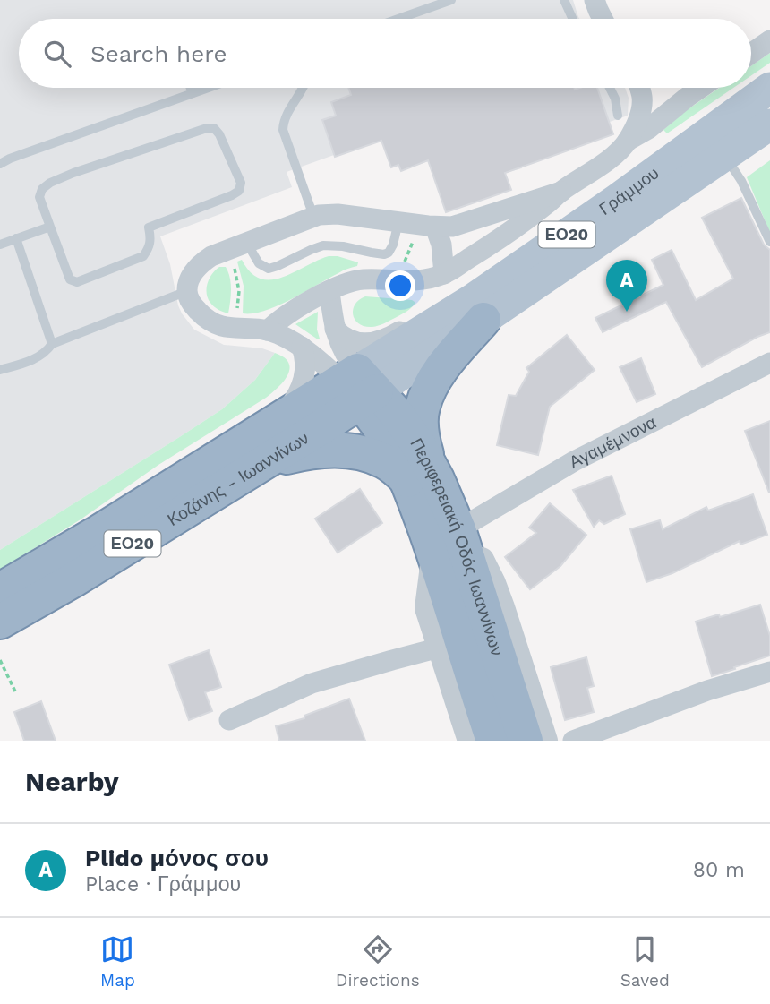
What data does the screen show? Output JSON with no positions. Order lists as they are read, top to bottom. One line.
{"streets":{"highway":["ΕΟ20","Κοζάνης - Ιωαννίνων","Περιφερειακή Οδός Ιωαννίνων"],"main road":["Γράμμου"],"street":["Αγαμέμνονα"]},"crossings":[["Γράμμου","Κοζάνης - Ιωαννίνων"],["Γράμμου","Περιφερειακή Οδός Ιωαννίνων"],["Αγαμέμνονα","Περιφερειακή Οδός Ιωαννίνων"],["Κοζάνης - Ιωαννίνων","Περιφερειακή Οδός Ιωαννίνων"]],"page":{"search":"Search here","pins":"A","heading":"Nearby","list":[{"mark":"A","name":"Plido μόνος σου","note":"Place · Γράμμου","value":"80 m"}],"nav":["Map","Directions","Saved"]}}
